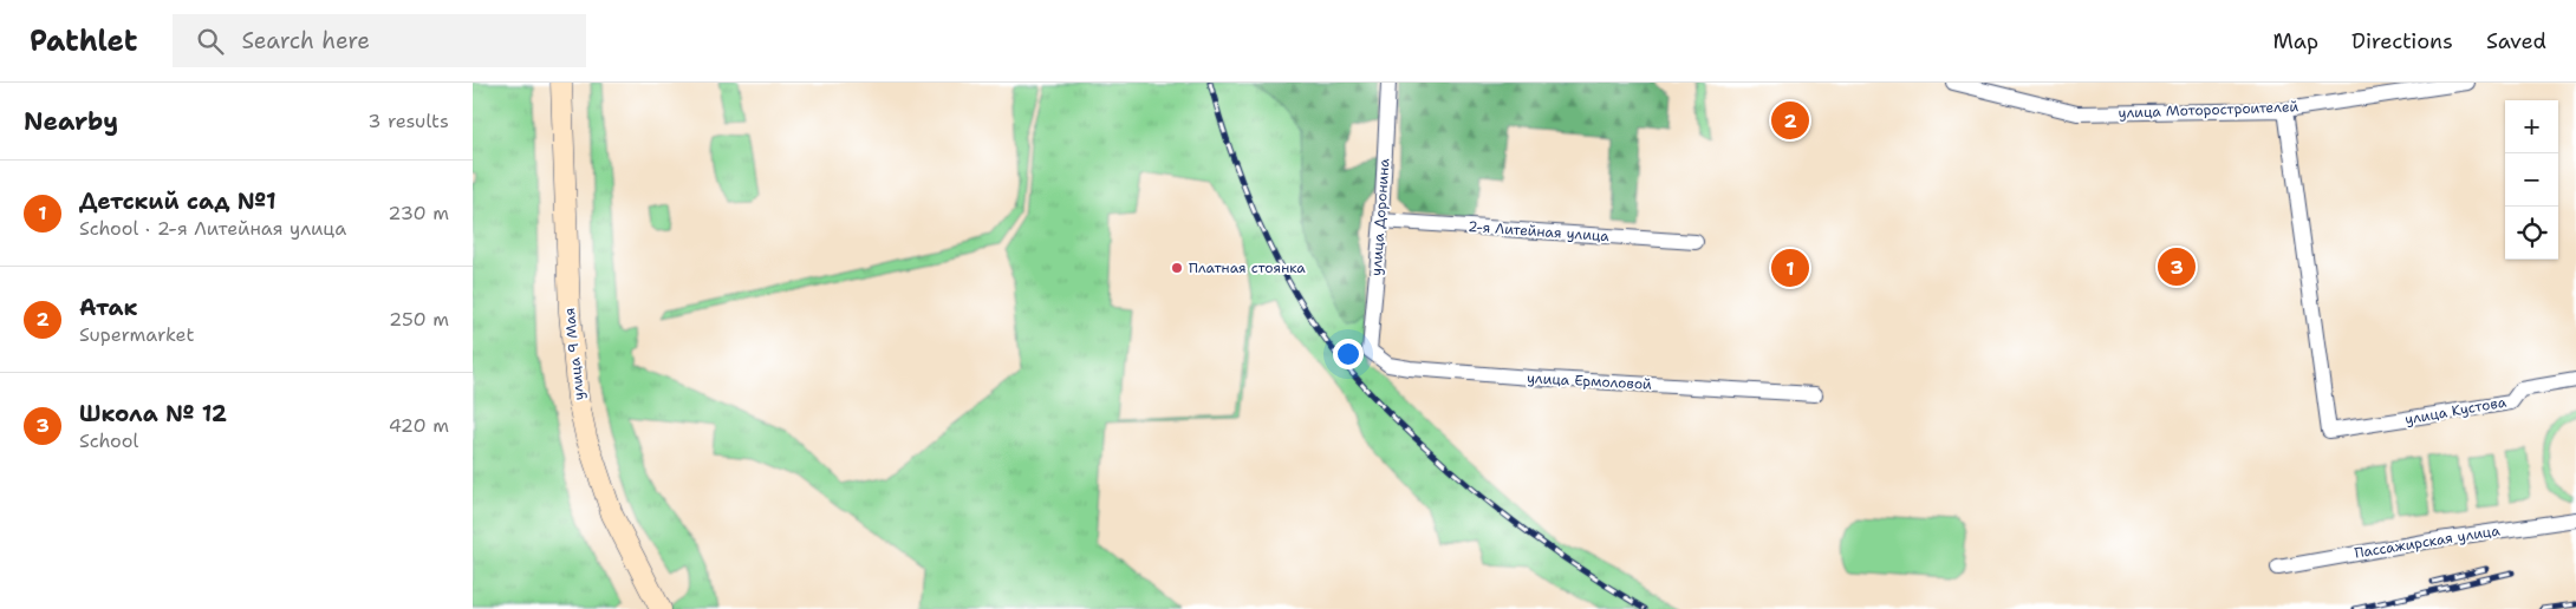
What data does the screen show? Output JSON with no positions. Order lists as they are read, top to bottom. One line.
{"streets":{"main road":["улица 9 Мая"],"street":["улица Моторостроителей","улица Доронина","2-я Литейная улица","улица Ермоловой","улица Кустова","Пассажирская улица"]},"crossings":[["улица Моторостроителей","улица Кустова"],["улица Доронина","2-я Литейная улица"],["улица Доронина","улица Ермоловой"]],"places":["Платная стоянка"],"page":{"header":"Pathlet","search":"Search here","nav":["Map","Directions","Saved"],"heading":["Nearby","3 results"],"pins":["2","3","1"],"map_buttons":["+","−"],"list":[{"mark":"1","name":"Детский сад №1","note":"School · 2-я Литейная улица","value":"230 m"},{"mark":"2","name":"Атак","note":"Supermarket","value":"250 m"},{"mark":"3","name":"Школа № 12","note":"School","value":"420 m"}]}}
